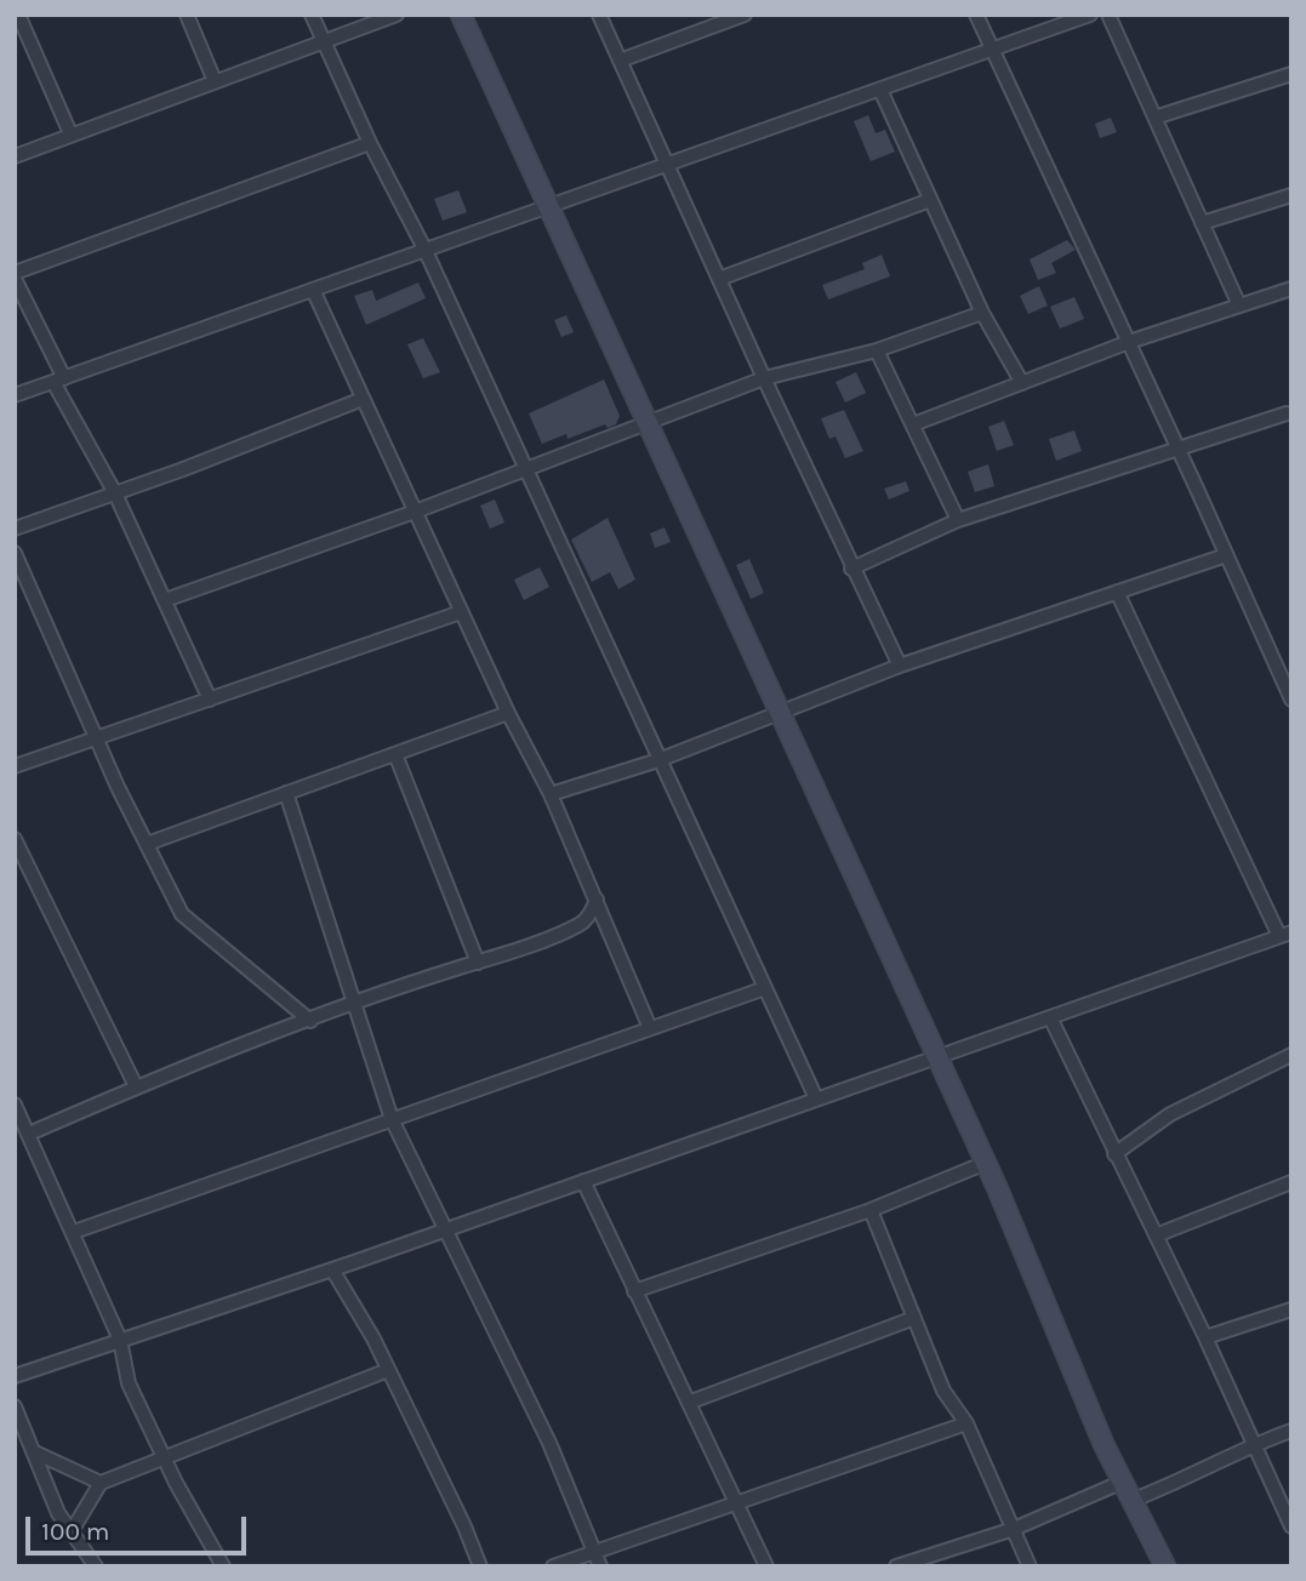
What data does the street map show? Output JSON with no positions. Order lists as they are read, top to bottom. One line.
{"scale_bar":"100 m"}
